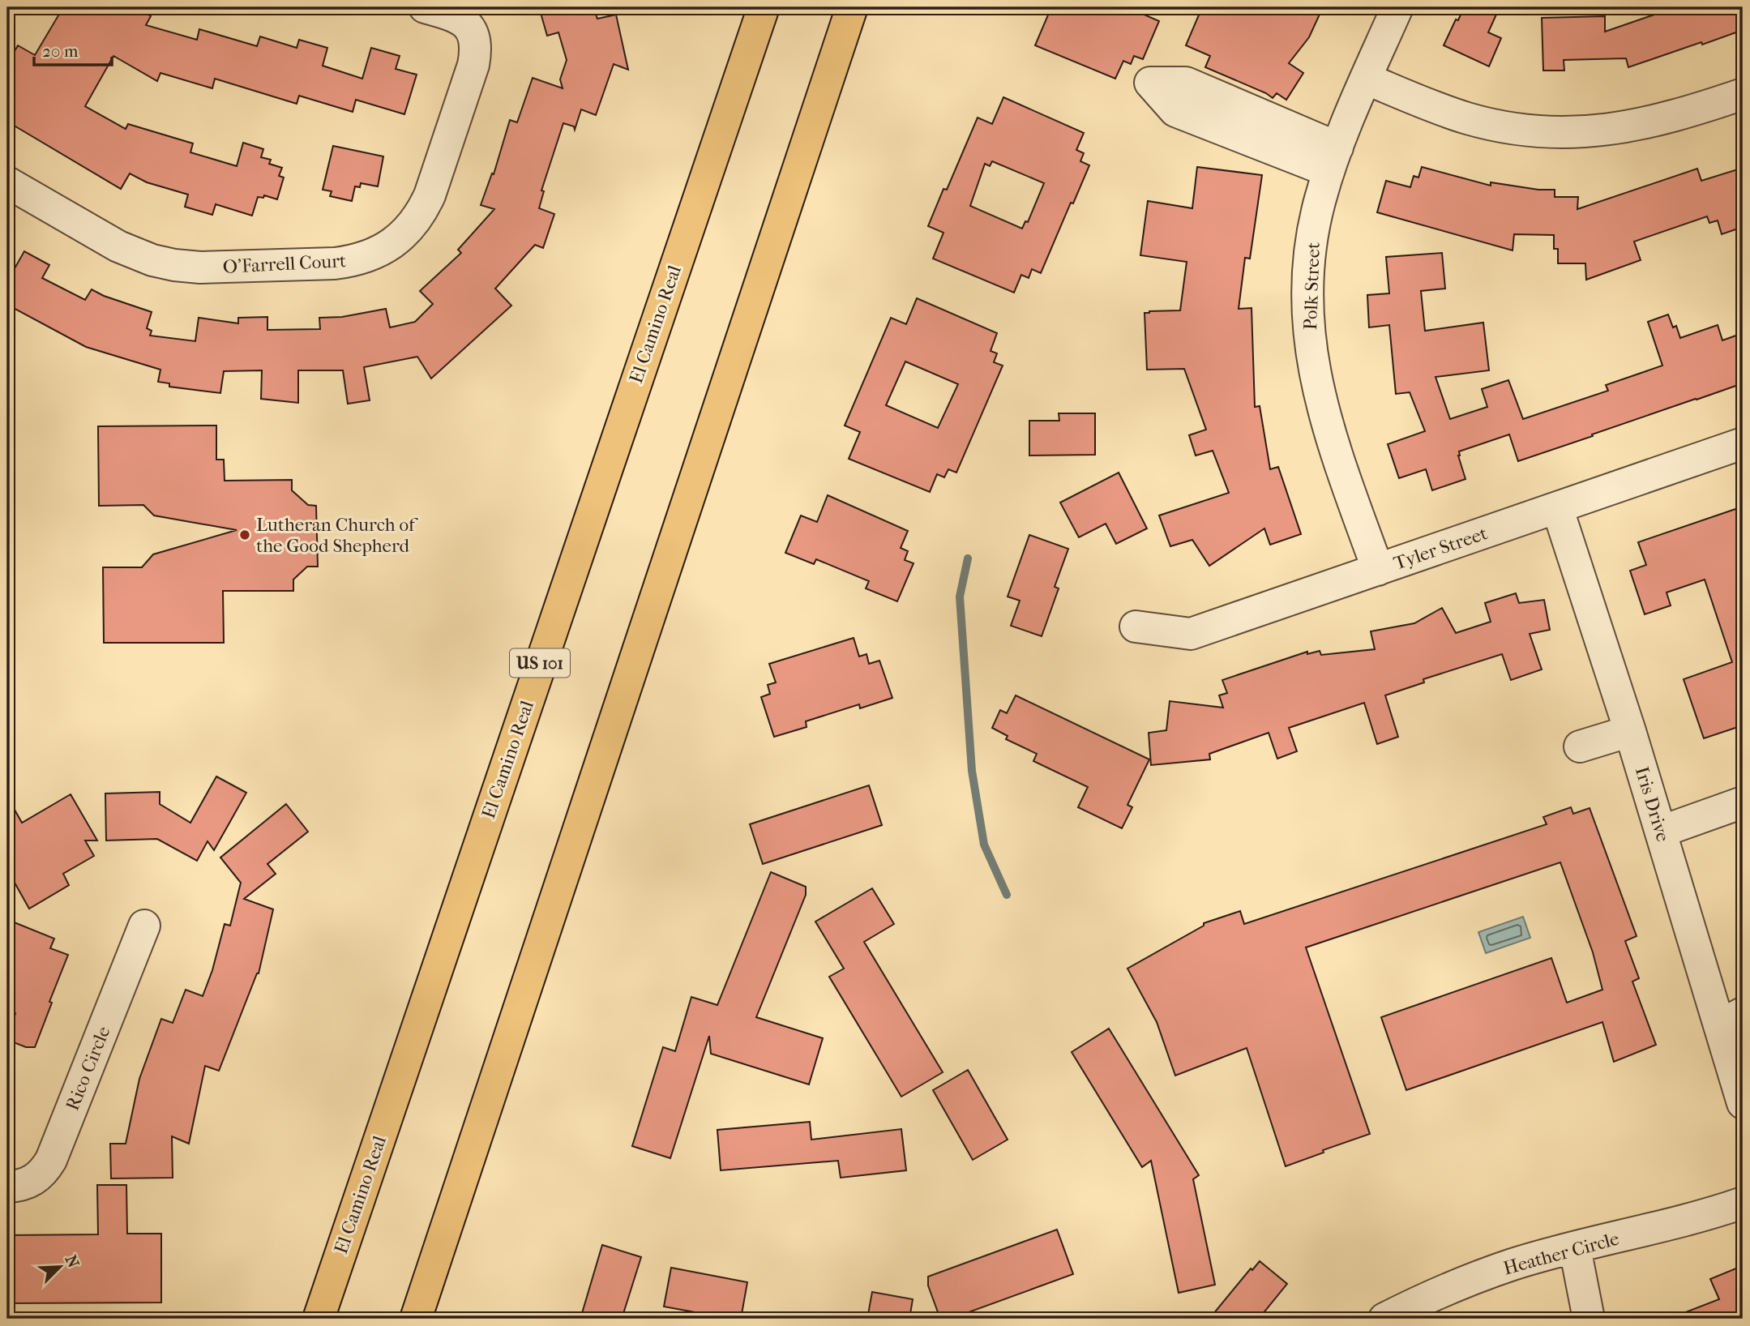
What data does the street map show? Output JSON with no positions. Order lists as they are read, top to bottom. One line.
{"streets":{"highway":["El Camino Real","US 101"],"street":["O'Farrell Court","Polk Street","Tyler Street","Iris Drive","Rico Circle","Heather Circle"]},"crossings":[["Polk Street","Tyler Street"],["Tyler Street","Iris Drive"]],"places":["Lutheran Church of the Good Shepherd"],"scale_bar":"20 m","north":"top right"}
